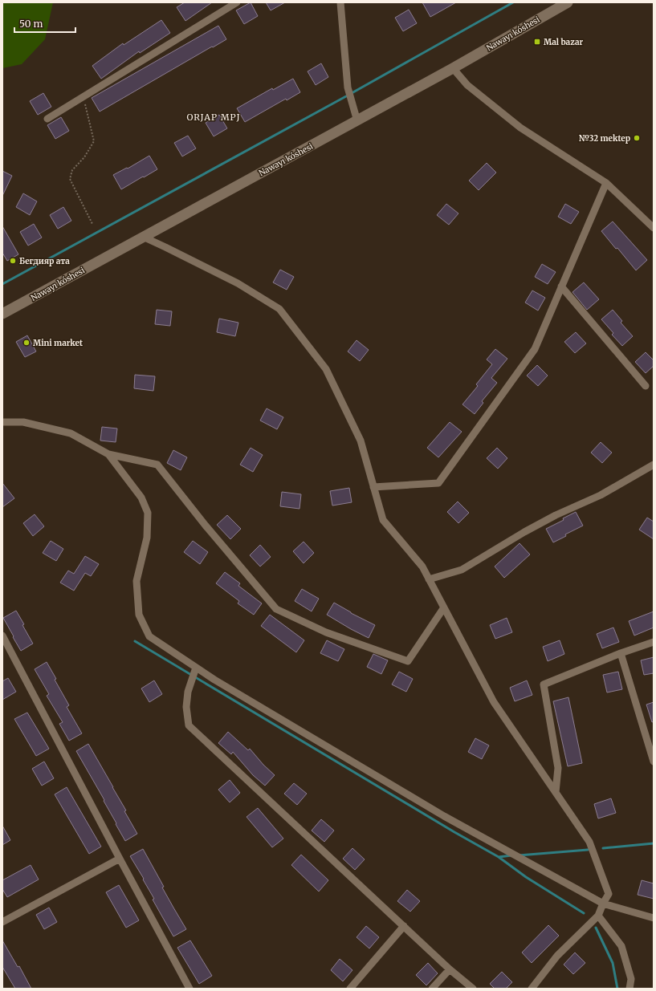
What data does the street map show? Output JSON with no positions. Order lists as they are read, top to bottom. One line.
{"streets":{"main road":["Nawayı kóshesi"]},"districts":["ORJAP MPJ"],"places":{"transit":["Mal bazar"],"other":["№32 mektep","Бегдияр ата","Mini market"]},"scale_bar":"50 m"}
